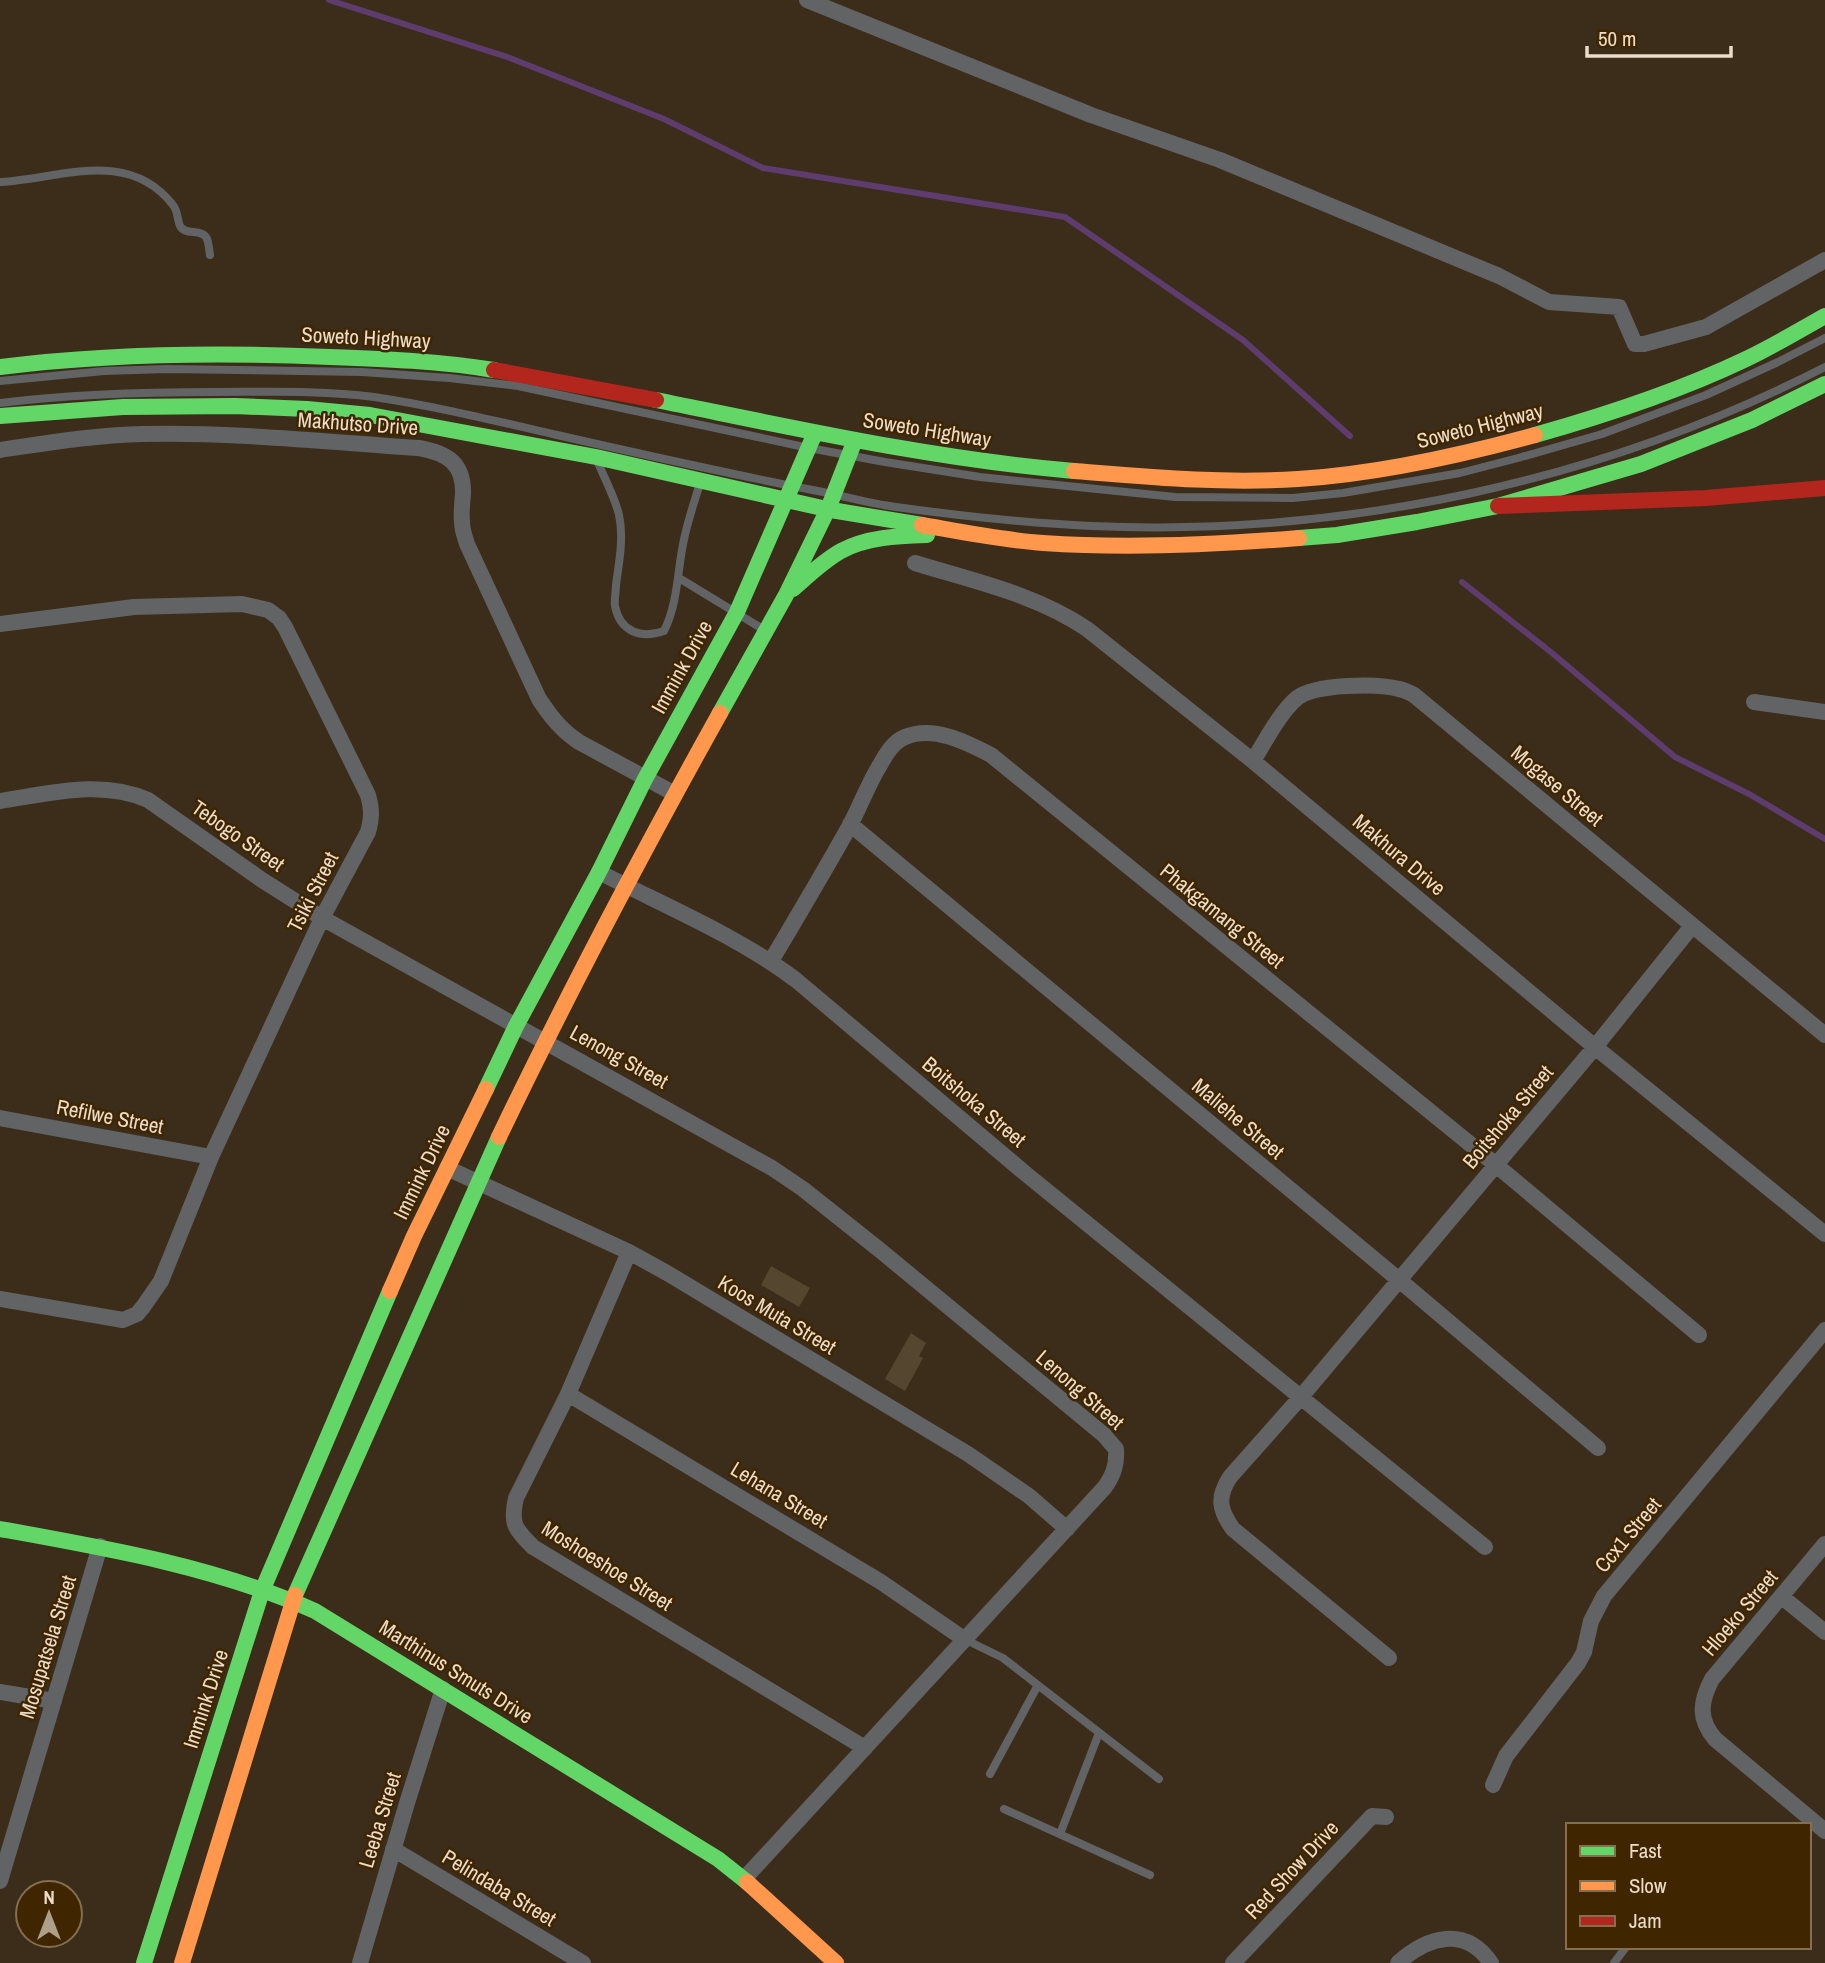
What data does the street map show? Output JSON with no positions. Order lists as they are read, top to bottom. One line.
{"streets":{"main road":["Soweto Highway","Immink Drive","Marthinus Smuts Drive"],"street":["Makhutso Drive","Mogase Street","Tebogo Street","Makhura Drive","Tsiki Street","Phakgamang Street","Lenong Street","Boitshoka Street","Refilwe Street","Maliehe Street","Koos Muta Street","Lehana Street","Ccx1 Street","Moshoeshoe Street","Hloeko Street","Mosupatsela Street","Leeba Street","Red Show Drive","Pelindaba Street"]},"crossings":[["Soweto Highway","Immink Drive"],["Makhutso Drive","Immink Drive"],["Immink Drive","Tebogo Street"],["Immink Drive","Boitshoka Street"],["Immink Drive","Koos Muta Street"],["Immink Drive","Marthinus Smuts Drive"],["Mogase Street","Makhura Drive"],["Mogase Street","Boitshoka Street"],["Tebogo Street","Tsiki Street"],["Tebogo Street","Lenong Street"],["Makhura Drive","Boitshoka Street"],["Tsiki Street","Refilwe Street"],["Phakgamang Street","Boitshoka Street"],["Phakgamang Street","Maliehe Street"],["Lenong Street","Koos Muta Street"],["Lenong Street","Lehana Street"],["Lenong Street","Moshoeshoe Street"],["Lenong Street","Marthinus Smuts Drive"],["Boitshoka Street","Maliehe Street"],["Koos Muta Street","Moshoeshoe Street"],["Lehana Street","Moshoeshoe Street"],["Mosupatsela Street","Marthinus Smuts Drive"],["Marthinus Smuts Drive","Leeba Street"],["Leeba Street","Pelindaba Street"]],"legend":["Fast","Slow","Jam"],"scale_bar":"50 m","north":"top"}
